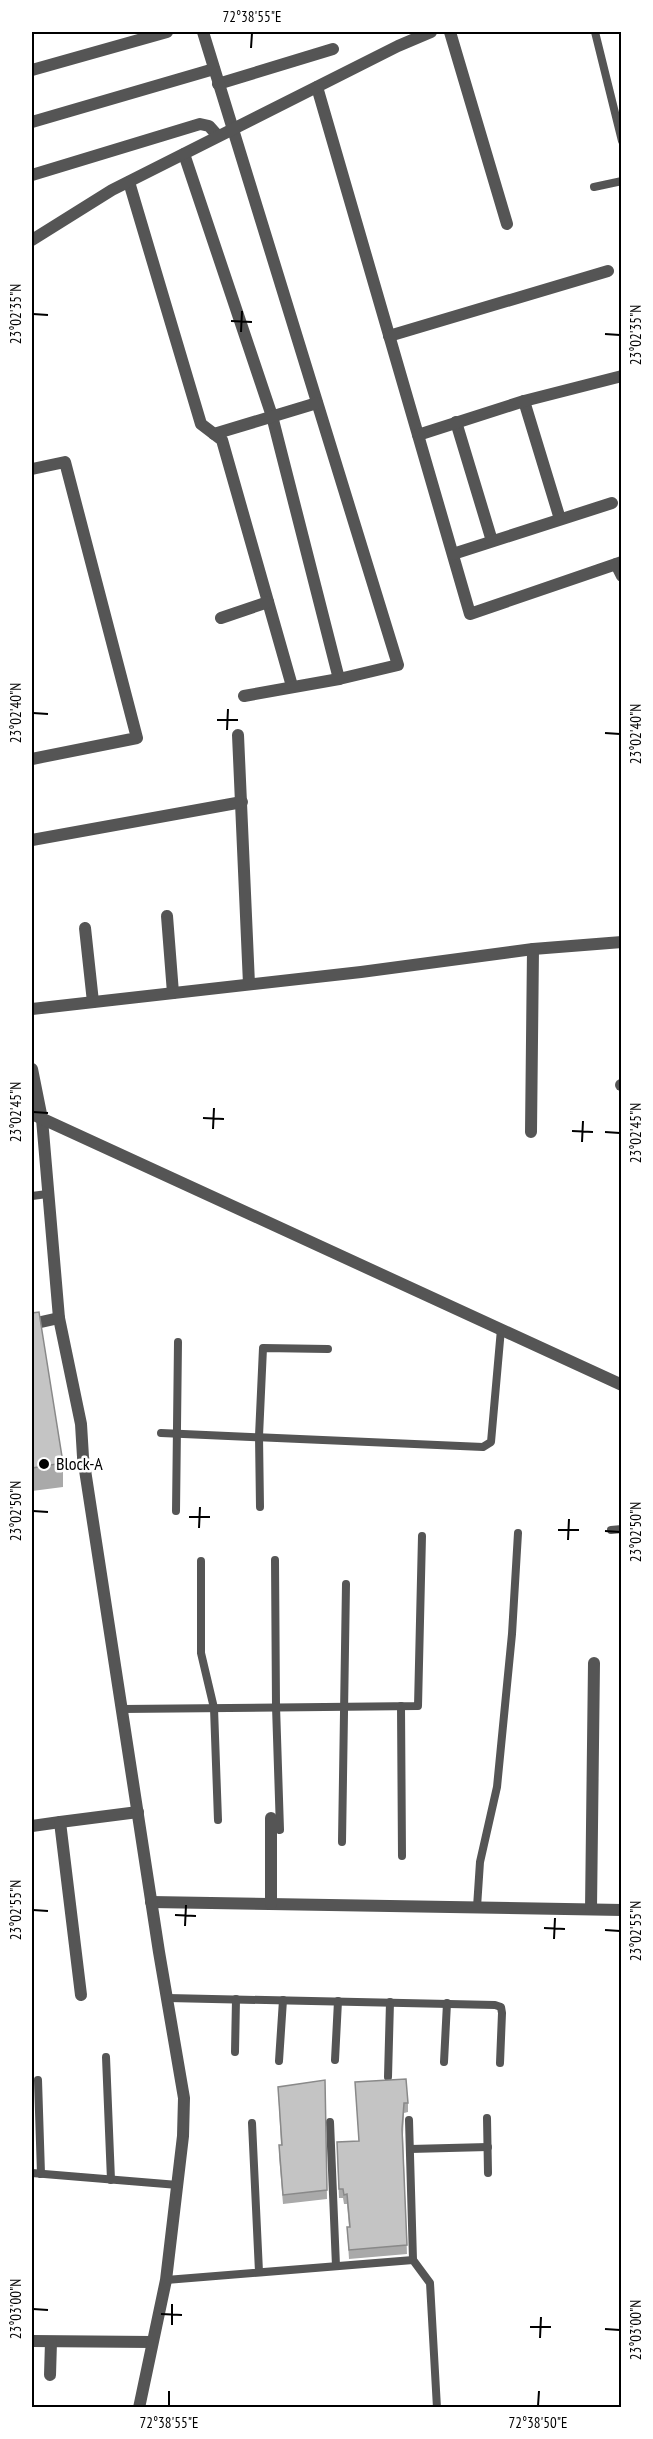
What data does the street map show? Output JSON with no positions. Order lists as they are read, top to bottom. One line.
{"places":["Block-A"],"coordinates":["72°38'55\"E","23°02'35\"N","23°02'40\"N","23°02'45\"N","23°02'50\"N","23°02'55\"N","23°03'00\"N","72°38'50\"E"]}
